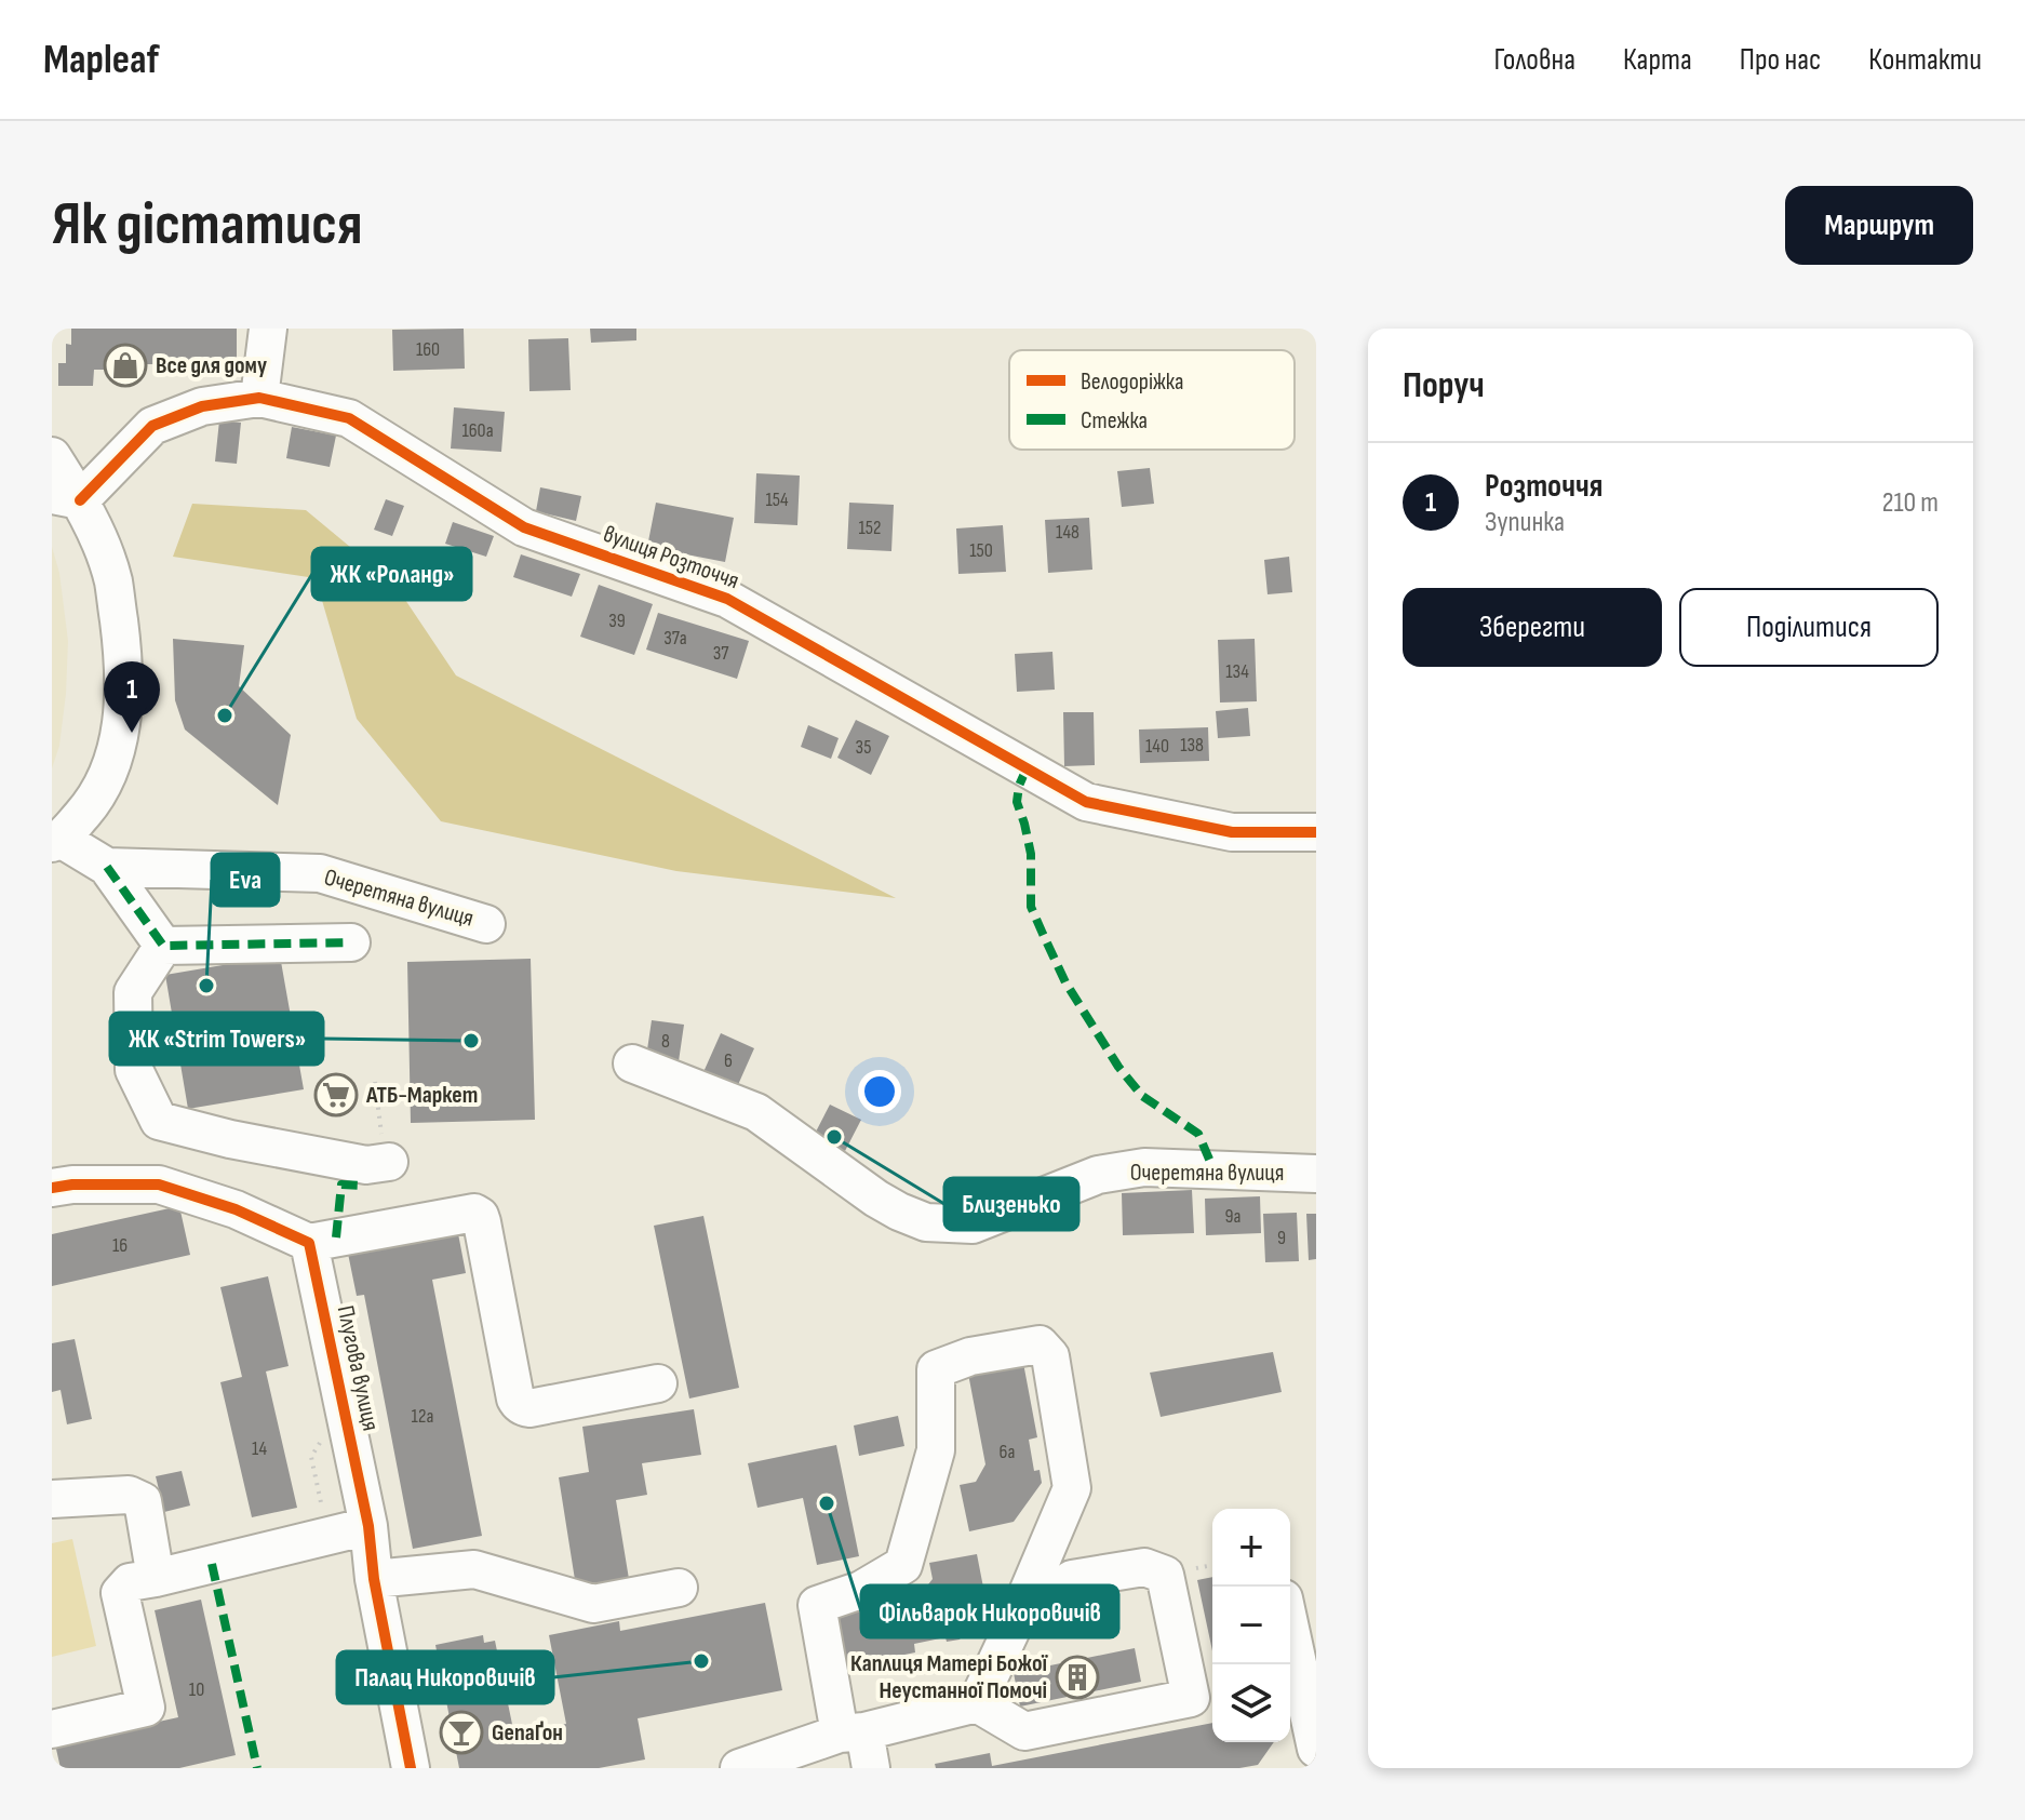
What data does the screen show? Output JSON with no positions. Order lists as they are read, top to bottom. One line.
{"streets":{"street":["вулиця Розточчя","Очеретяна вулиця","Плугова вулиця"]},"places":{"shop":["Все для дому"],"other":["ЖК «Роланд»","Eva","ЖК «Strim Towers»","Близенько","Фільварок Никоровичів","Палац Никоровичів"],"supermarket":["АТБ-Маркет"],"building":["Каплиця Матері Божої Неустанної Помочі"],"bar":["GenaҐон"]},"house_numbers":["160","160а","154","152","148","150","39","37а","37","134","138","140","35","8","6","9а","9","16","12а","14","6а","10"],"legend":["Велодоріжка","Стежка"],"page":{"header":"Mapleaf","nav":["Головна","Карта","Про нас","Контакти"],"buttons":["Маршрут",["Зберегти","Поділитися"]],"title":"Як дістатися","heading":"Поруч","list":[{"mark":"1","name":"Розточчя","note":"Зупинка","value":"210 m"}],"pins":"1","map_buttons":["+","−"]}}
